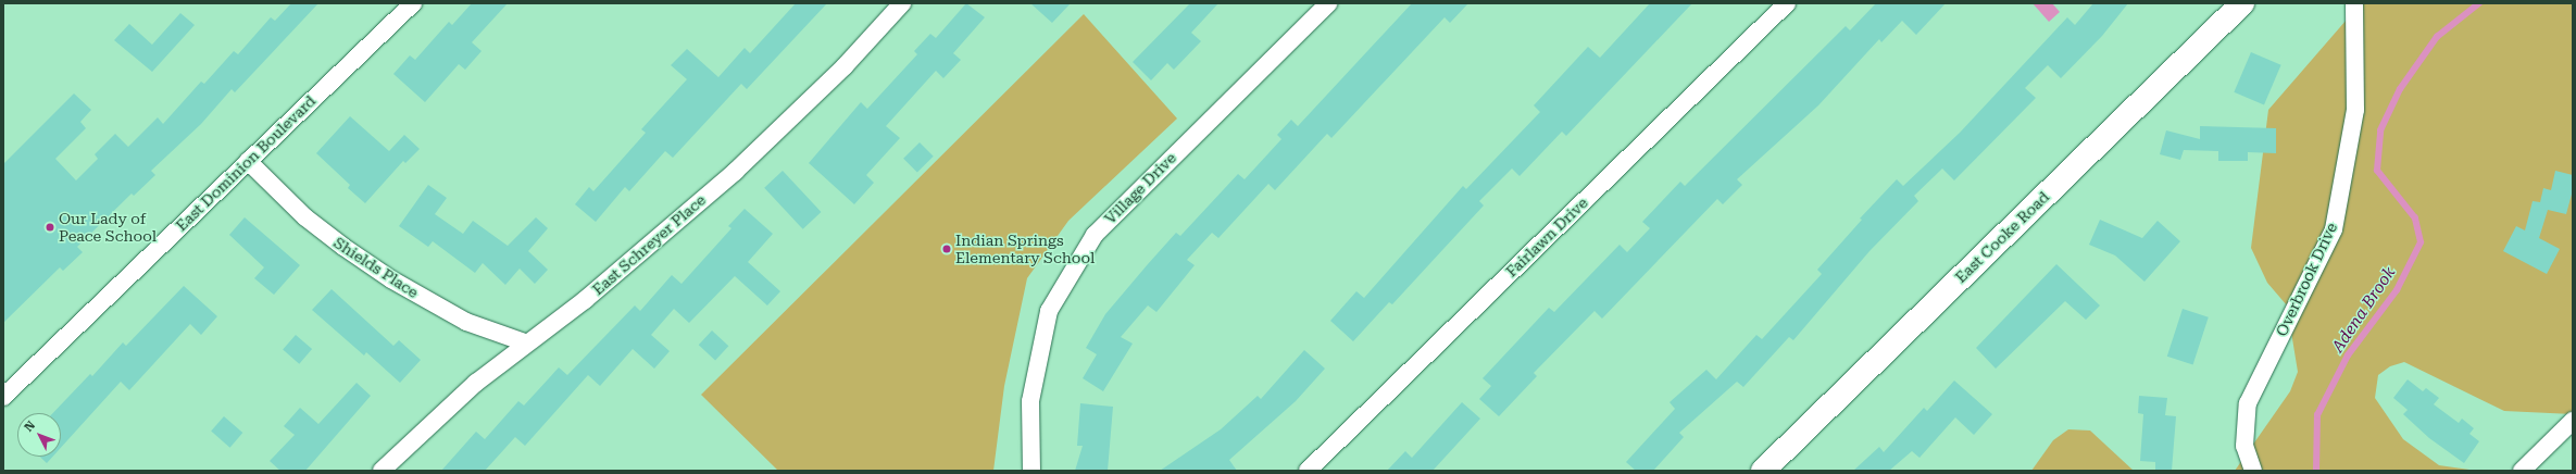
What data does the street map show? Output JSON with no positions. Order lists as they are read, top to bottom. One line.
{"streets":{"main road":["East Cooke Road"],"street":["East Dominion Boulevard","Village Drive","Fairlawn Drive","East Schreyer Place","Shields Place","Overbrook Drive"]},"crossings":[["East Dominion Boulevard","Shields Place"],["East Schreyer Place","Shields Place"]],"water":["Adena Brook"],"places":["Our Lady of Peace School","Indian Springs Elementary School"],"north":"top left"}
